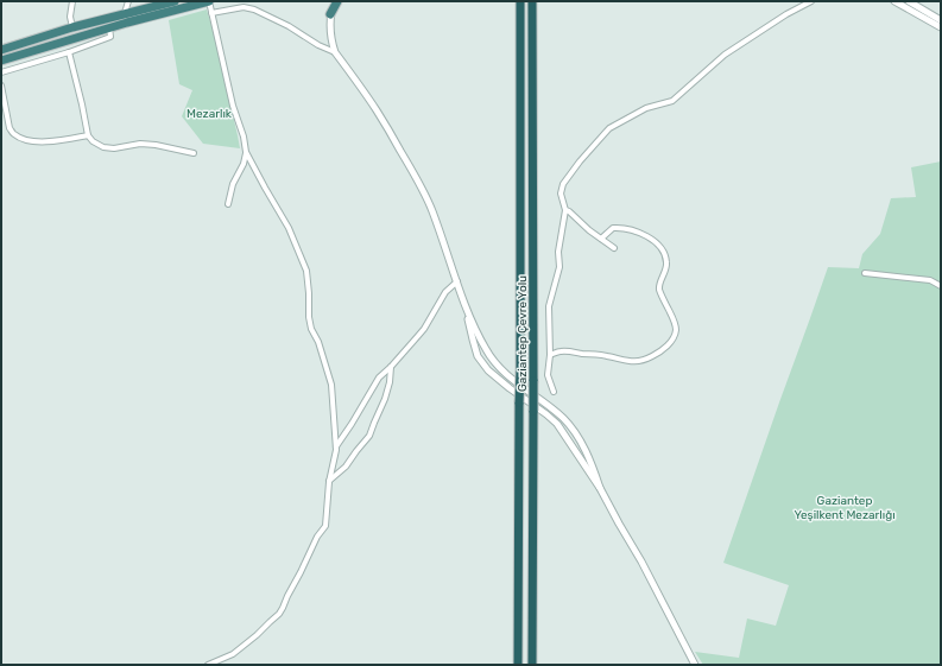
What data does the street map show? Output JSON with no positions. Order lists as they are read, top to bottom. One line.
{"streets":{"highway":["Gaziantep Çevre Yolu"]},"parks":["Mezarlık","Gaziantep Yeşilkent Mezarlığı"]}
